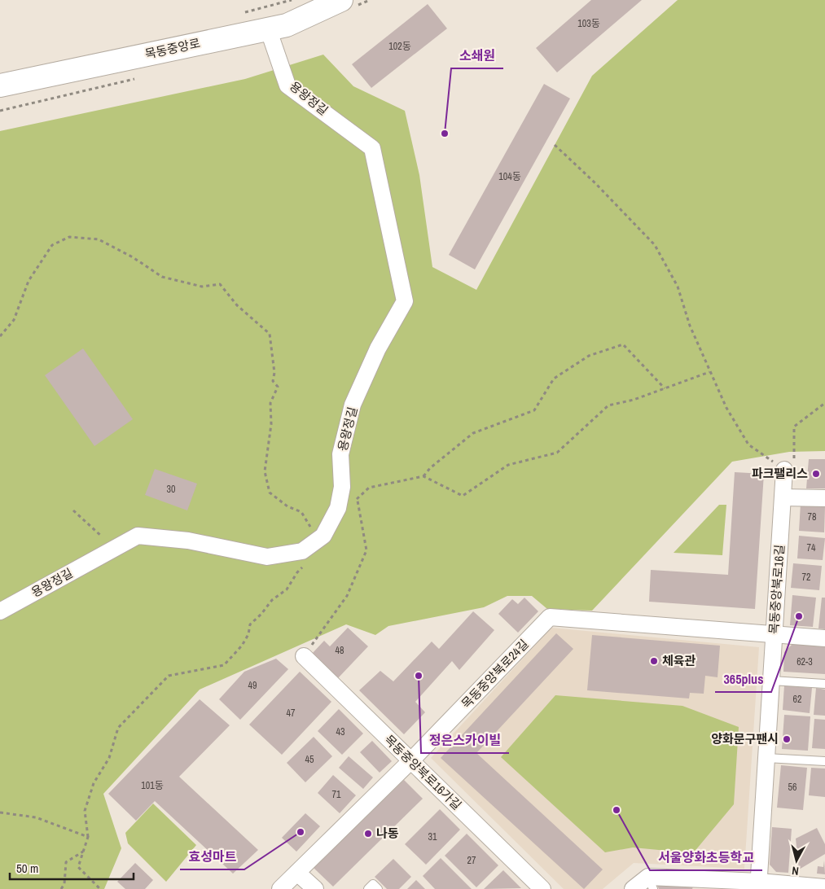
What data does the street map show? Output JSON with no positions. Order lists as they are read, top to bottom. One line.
{"streets":{"main road":["목동중앙로"],"street":["용왕정길","목동중앙북로16길","목동중앙북로24길","목동중앙북로16가길"]},"crossings":[["목동중앙로","용왕정길"],["목동중앙북로16길","목동중앙북로24길"],["목동중앙북로24길","목동중앙북로16가길"]],"places":["소쇄원","파크팰리스","365plus","체육관","정은스카이빌","양화문구팬시","서울양화초등학교","효성마트","나동"],"house_numbers":["103동","102동","104동","30","78","74","72","48","62-3","49","62","47","43","45","101동","56","71","31","27"],"scale_bar":"50 m","north":"bottom"}
